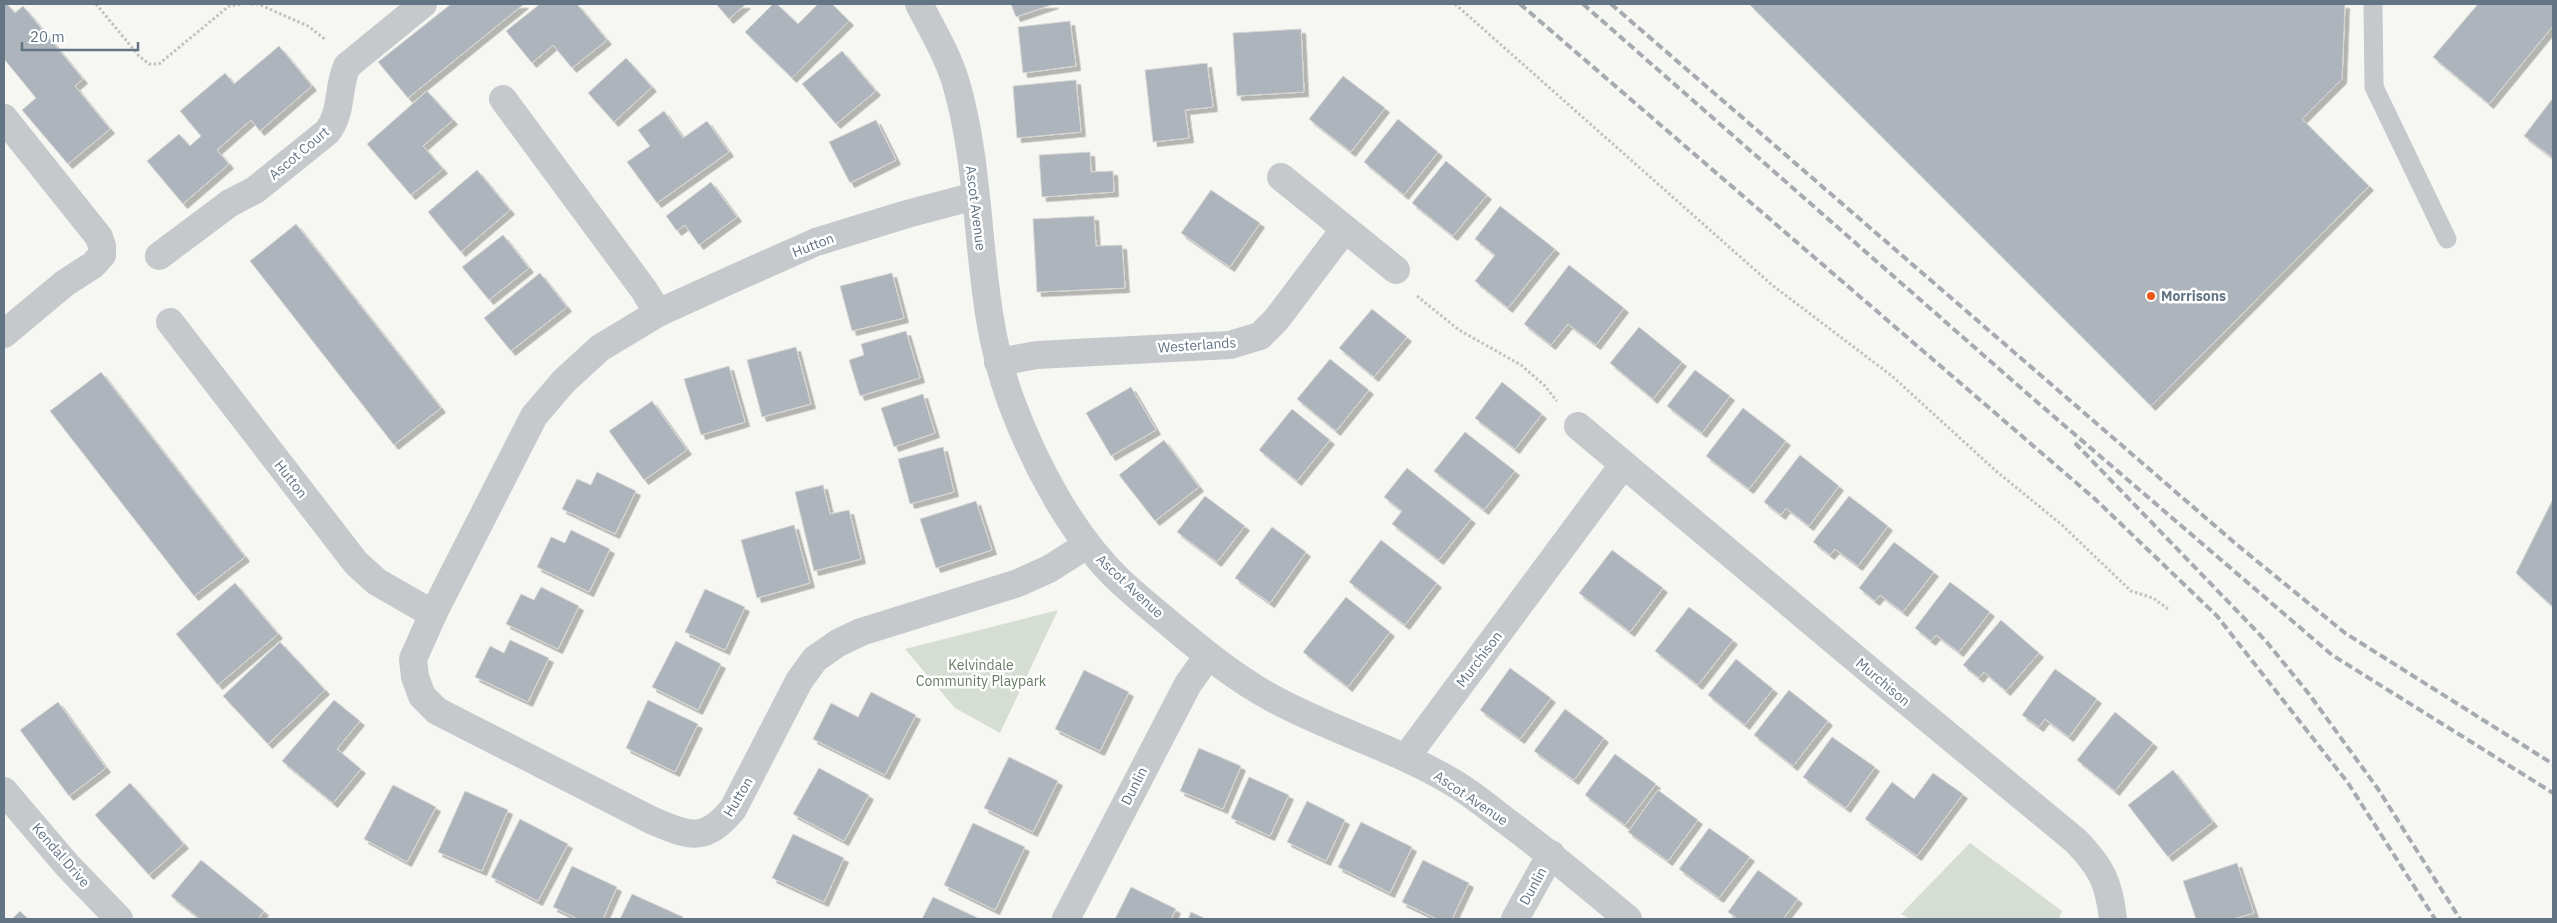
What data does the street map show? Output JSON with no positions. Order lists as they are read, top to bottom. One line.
{"streets":{"street":["Ascot Court","Ascot Avenue","Hutton","Westerlands","Murchison","Dunlin","Kendal Drive"]},"crossings":[["Ascot Avenue","Hutton"],["Ascot Avenue","Westerlands"],["Ascot Avenue","Murchison"],["Ascot Avenue","Dunlin"]],"parks":["Kelvindale Community Playpark"],"places":["Morrisons"],"scale_bar":"20 m"}
